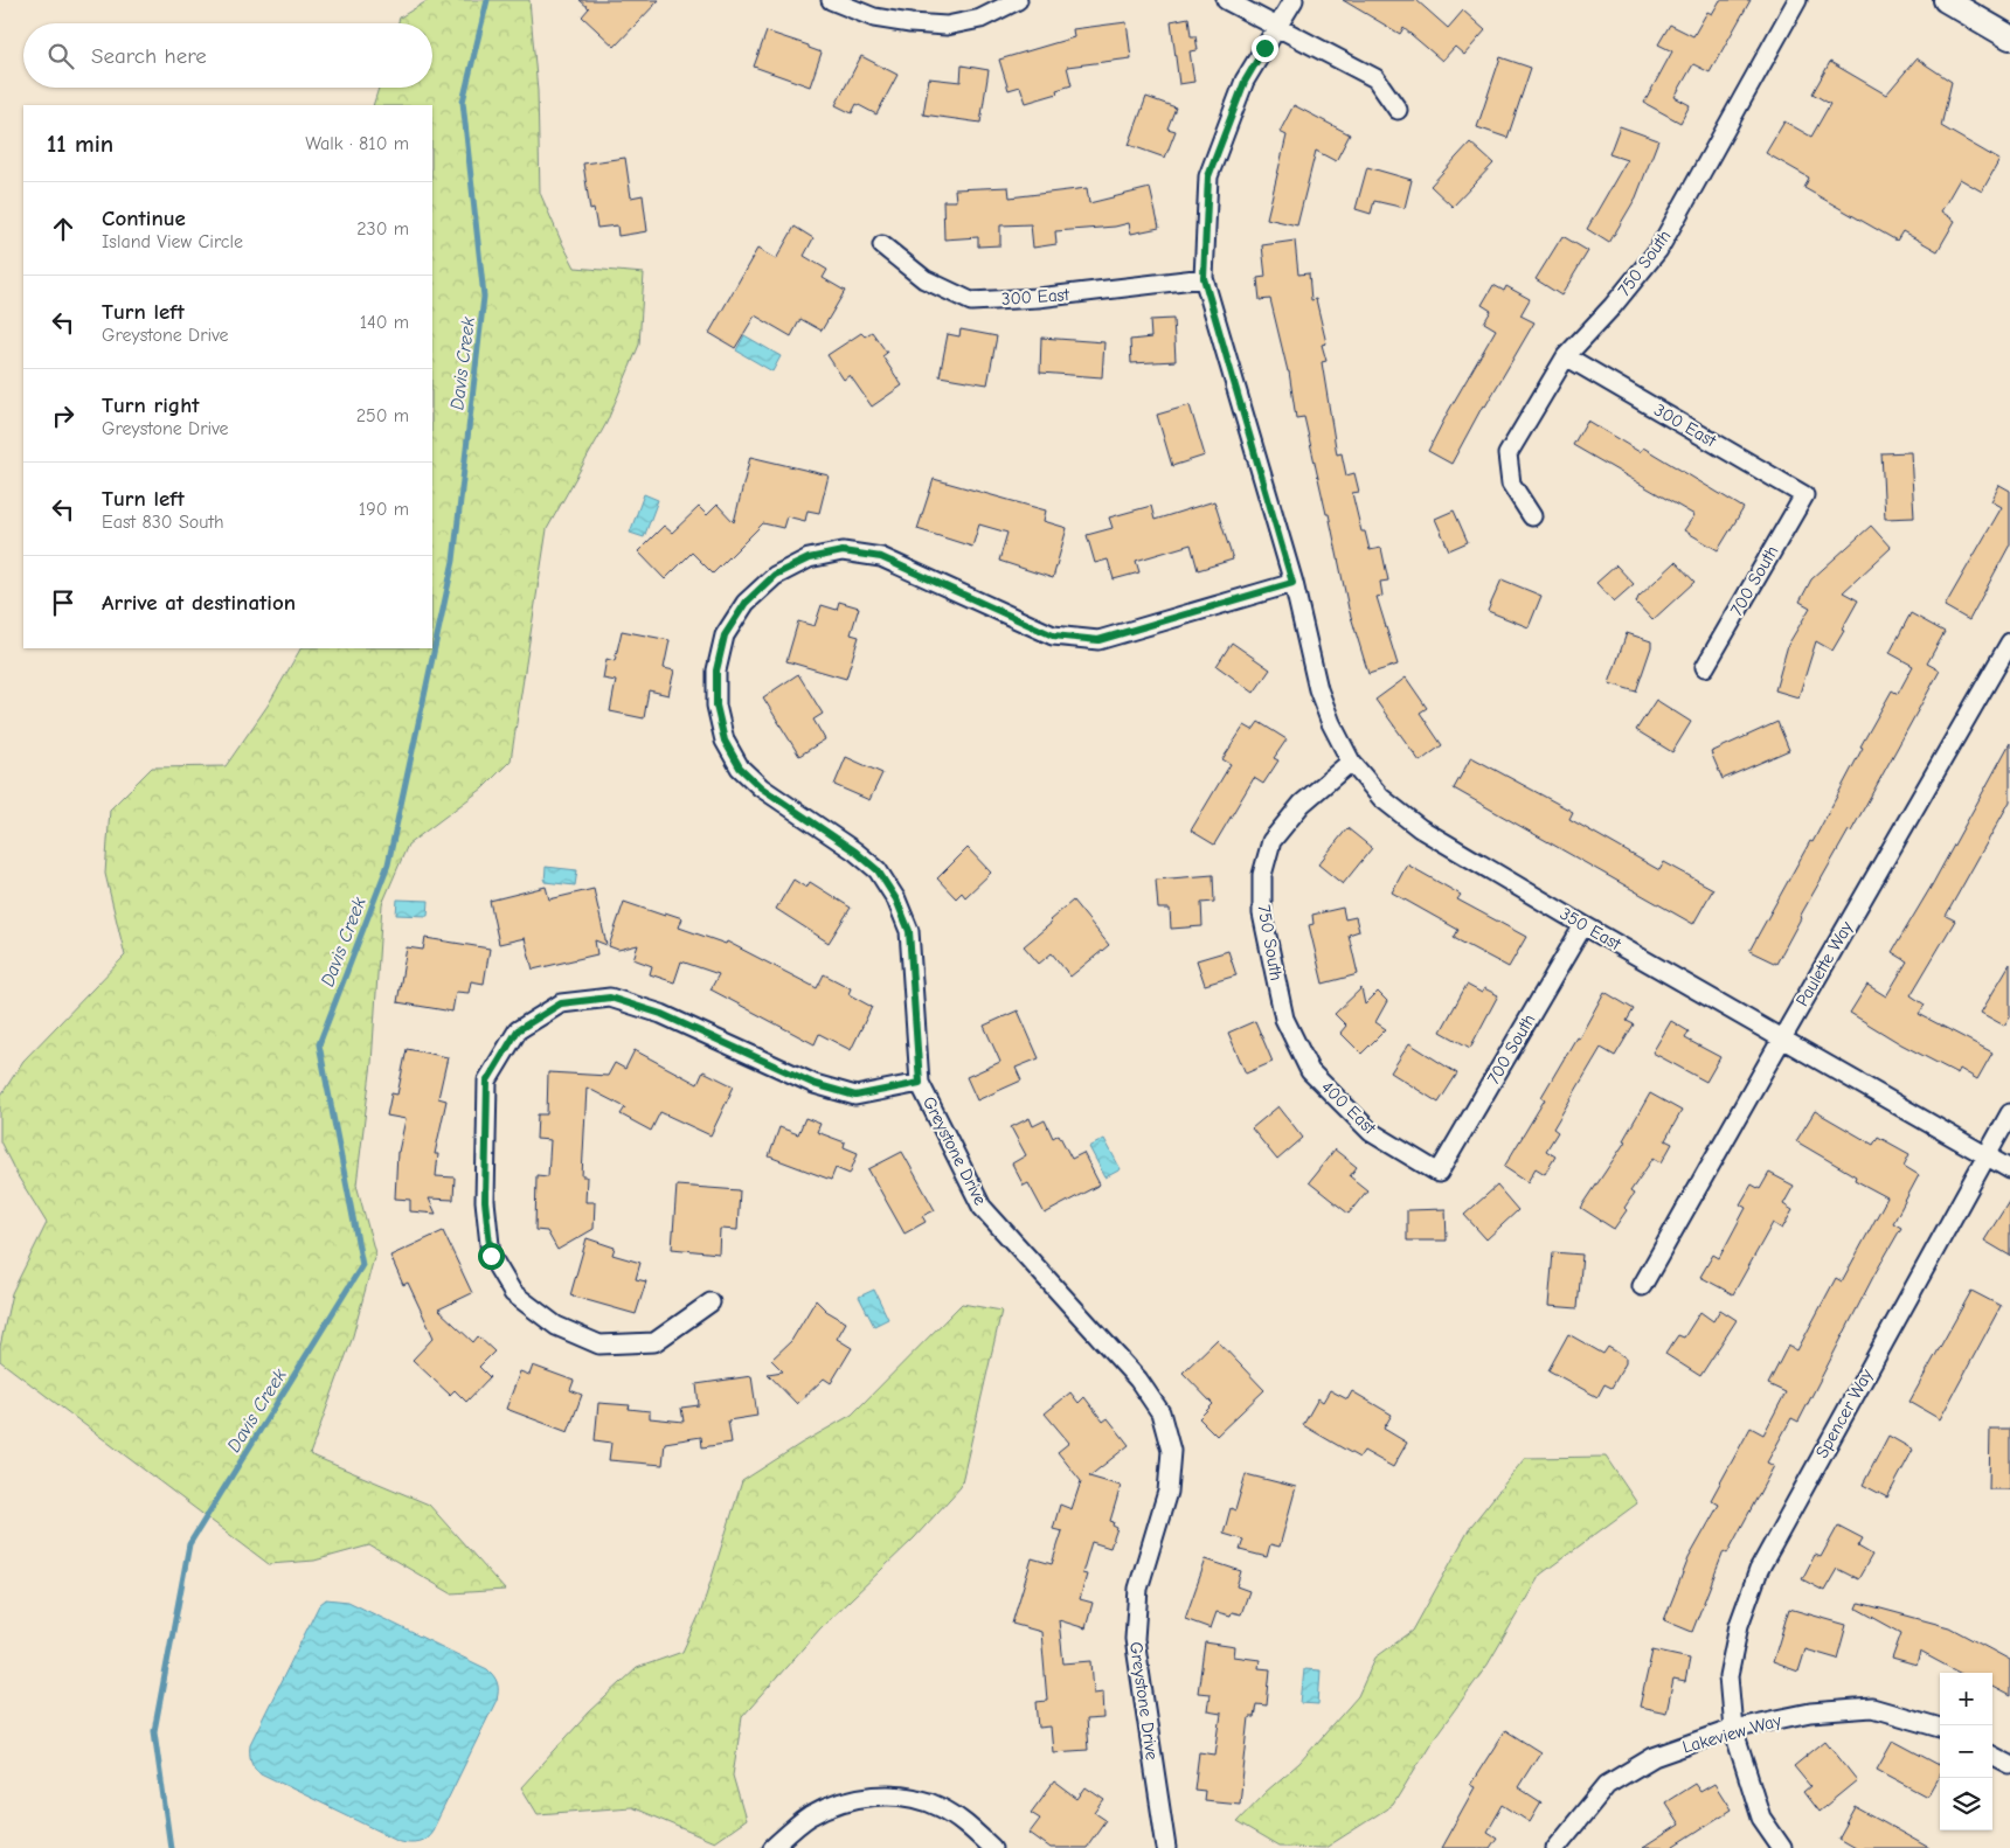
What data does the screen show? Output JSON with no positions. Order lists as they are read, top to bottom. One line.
{"streets":{"street":["750 South","300 East","700 South","350 East","Paulette Way","400 East","Greystone Drive","Spencer Way","Lakeview Way"]},"crossings":[["750 South","300 East"],["750 South","350 East"],["750 South","400 East"],["300 East","700 South"],["300 East","350 East"],["700 South","350 East"],["700 South","400 East"],["350 East","Paulette Way"],["350 East","Greystone Drive"],["350 East","Spencer Way"],["Spencer Way","Lakeview Way"]],"water":["Davis Creek"],"page":{"search":"Search here","heading":["11 min","Walk · 810 m"],"list":[["Continue","Island View Circle","230 m"],["Turn left","Greystone Drive","140 m"],["Turn right","Greystone Drive","250 m"],["Turn left","East 830 South","190 m"],"Arrive at destination"],"map_buttons":["+","−"]}}
